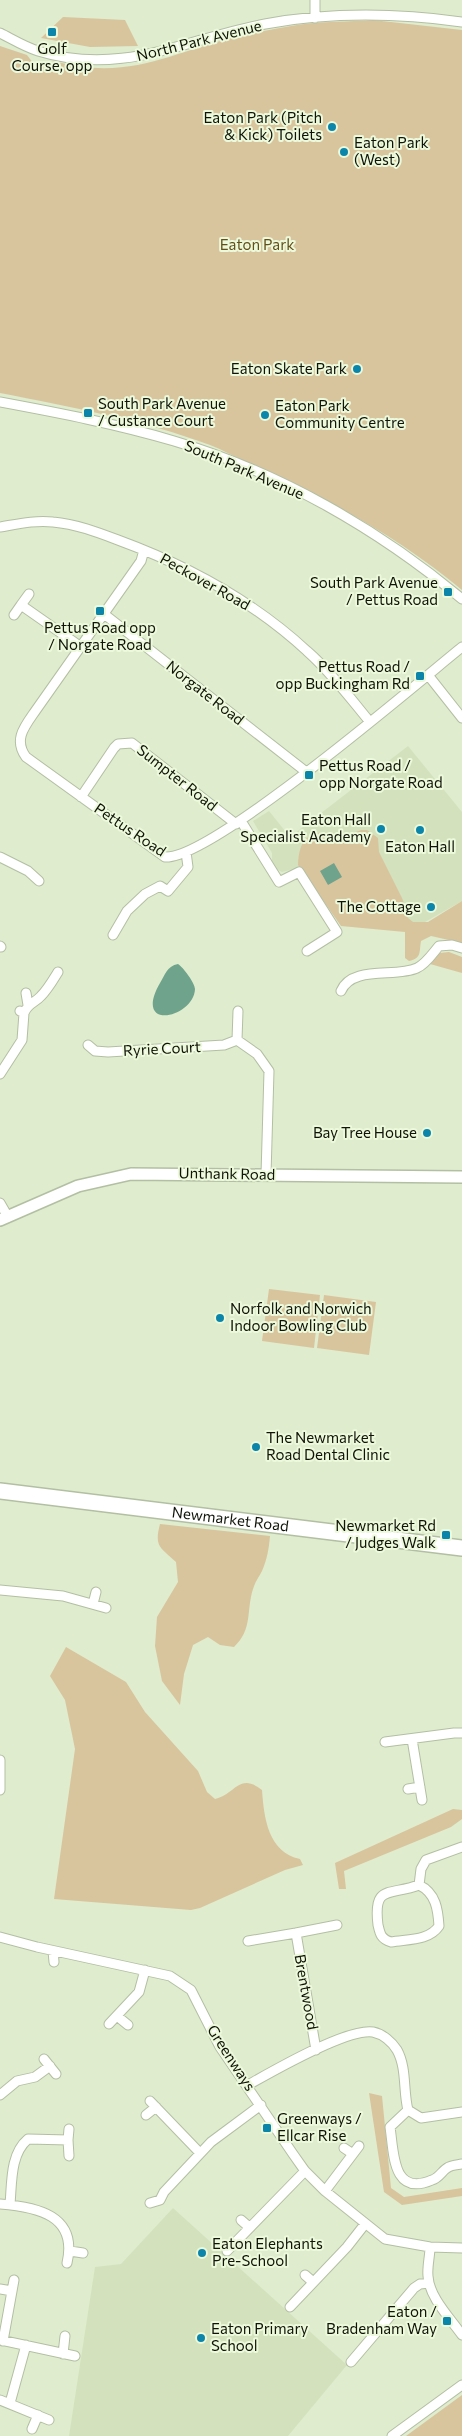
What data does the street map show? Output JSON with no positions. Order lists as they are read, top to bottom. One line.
{"streets":{"highway":["Newmarket Road"],"street":["North Park Avenue","South Park Avenue","Peckover Road","Norgate Road","Sumpter Road","Pettus Road","Ryrie Court","Unthank Road","Brentwood","Greenways"]},"crossings":[["Peckover Road","Pettus Road"],["Norgate Road","Pettus Road"],["Sumpter Road","Pettus Road"],["Brentwood","Greenways"]],"parks":["Eaton Park"],"places":{"transit":["Golf Course, opp","South Park Avenue / Custance Court","South Park Avenue / Pettus Road","Pettus Road opp / Norgate Road","Pettus Road / opp Buckingham Rd","Pettus Road / opp Norgate Road","Newmarket Rd / Judges Walk","Greenways / Ellcar Rise","Eaton / Bradenham Way"],"other":["Eaton Park (Pitch & Kick) Toilets","Eaton Park (West)","Eaton Skate Park","Eaton Park Community Centre","Eaton Hall Specialist Academy","Eaton Hall","The Cottage","Bay Tree House","Norfolk and Norwich Indoor Bowling Club","The Newmarket Road Dental Clinic","Eaton Elephants Pre-School","Eaton Primary School"]}}
